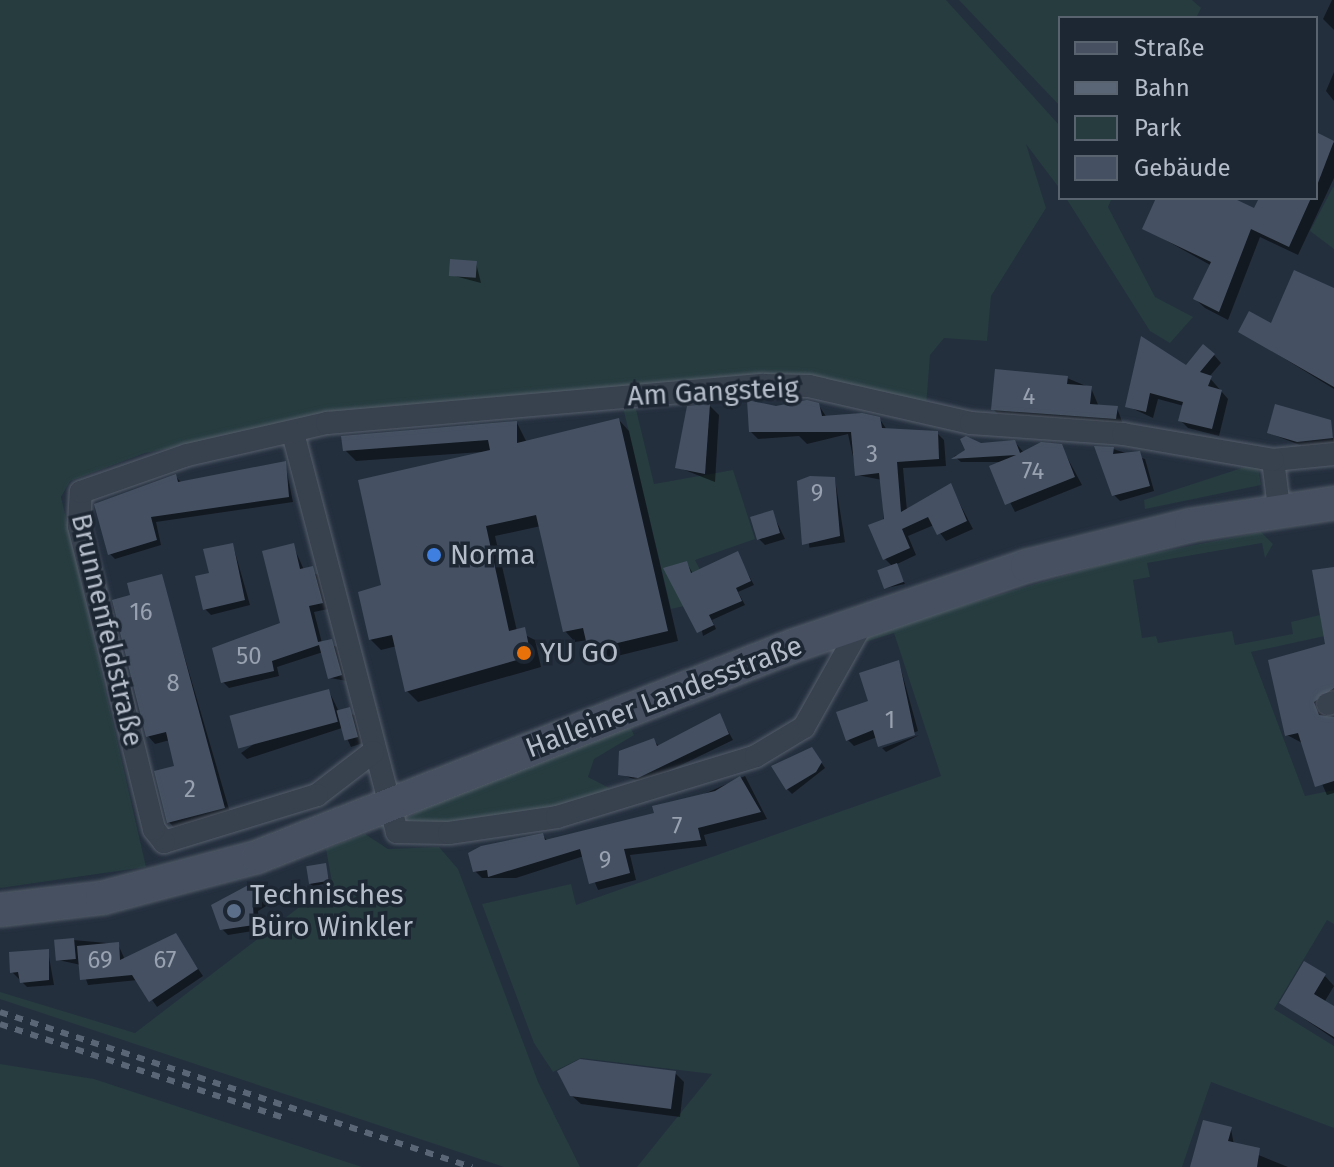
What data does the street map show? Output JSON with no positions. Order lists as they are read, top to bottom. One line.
{"streets":{"main road":["Halleiner Landesstraße"],"street":["Am Gangsteig","Brunnenfeldstraße"]},"crossings":[["Am Gangsteig","Brunnenfeldstraße"]],"places":["Norma","YU GO","Technisches Büro Winkler"],"house_numbers":["4","3","74","9","16","50","8","1","2","7","9","69","67"],"legend":["Straße","Bahn","Park","Gebäude"]}
